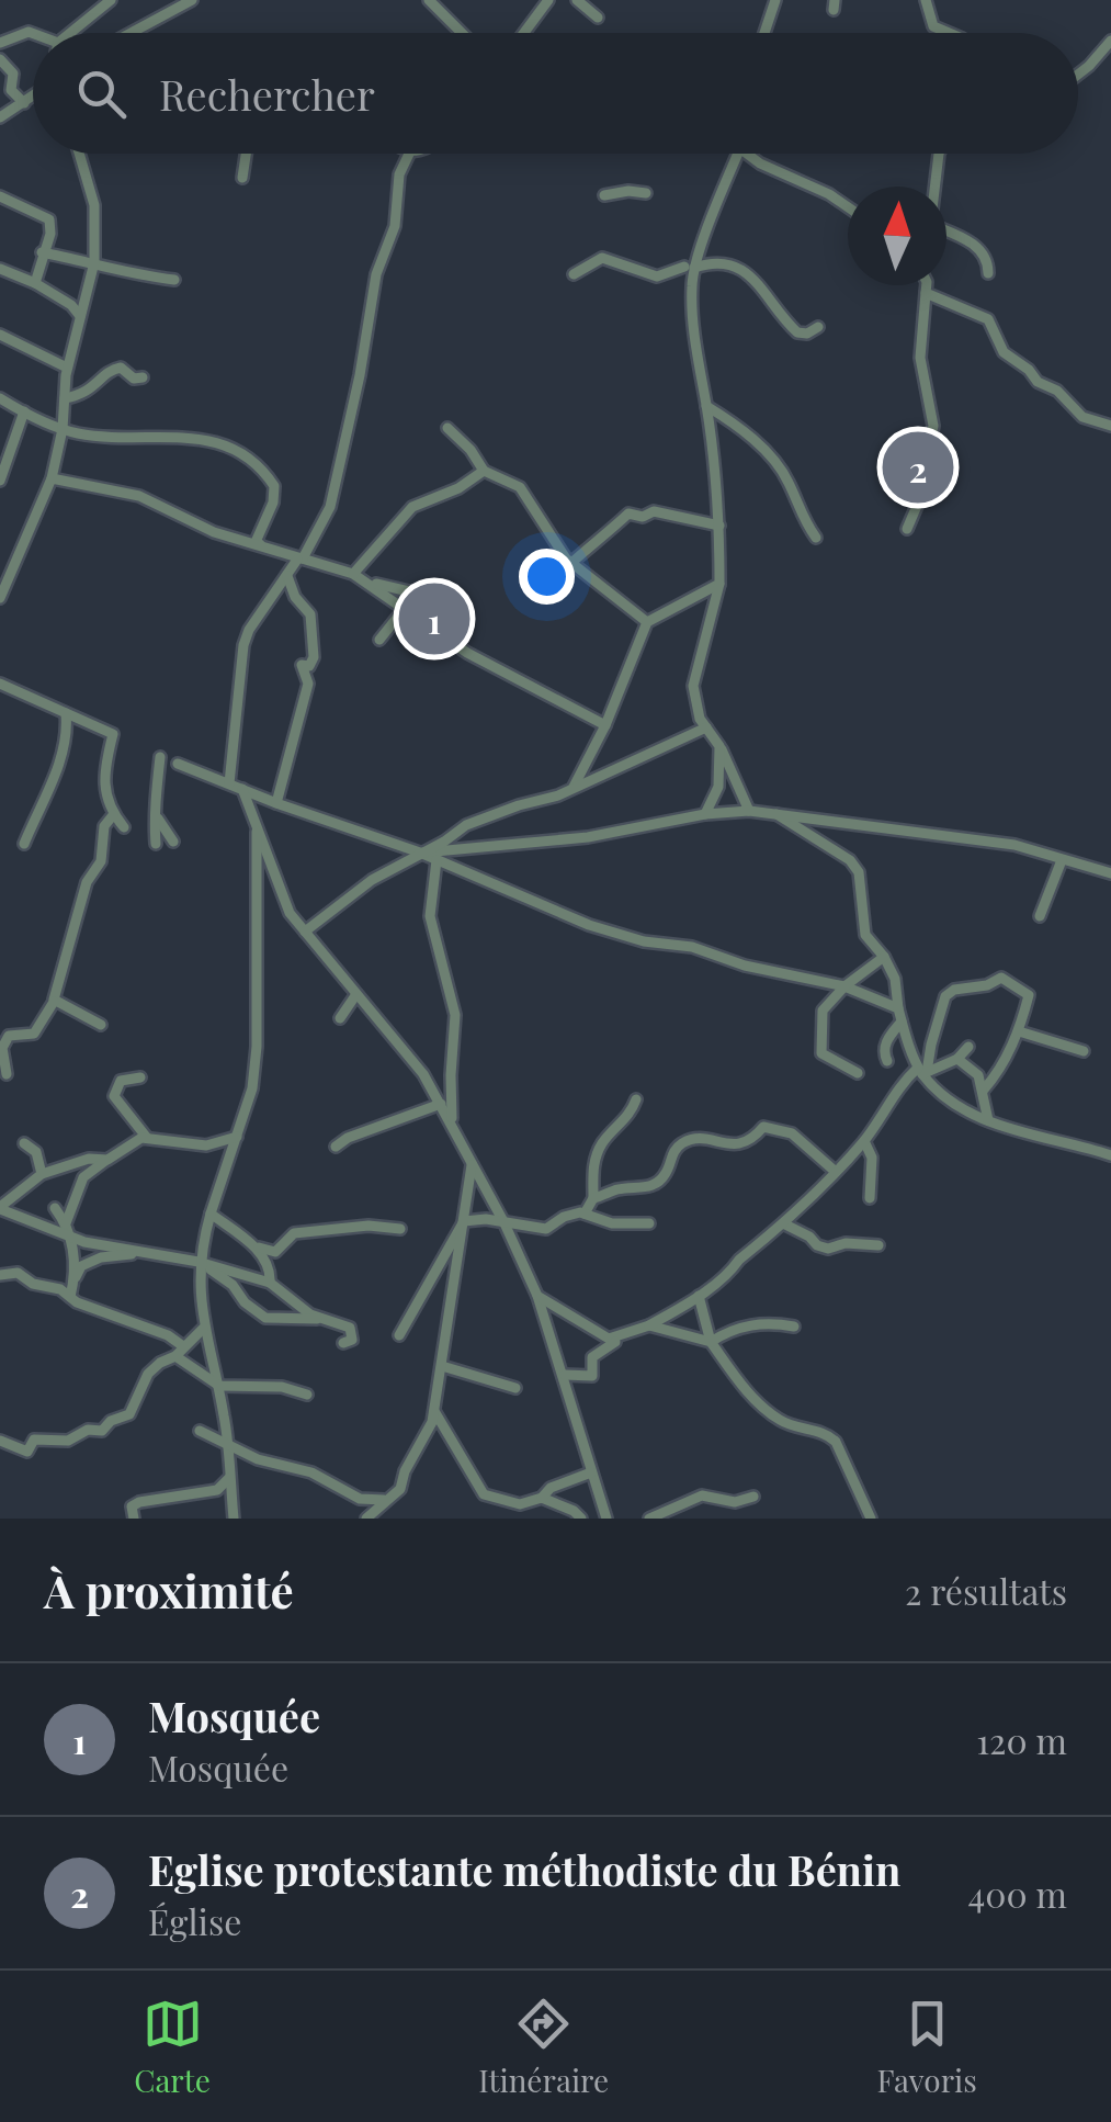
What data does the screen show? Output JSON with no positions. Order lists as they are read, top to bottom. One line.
{"north":"top","page":{"search":"Rechercher","pins":["2","1"],"heading":["À proximité","2 résultats"],"list":[{"mark":"1","name":"Mosquée","note":"Mosquée","value":"120 m"},{"mark":"2","name":"Eglise protestante méthodiste du Bénin","note":"Église","value":"400 m"}],"nav":["Carte","Itinéraire","Favoris"]}}
